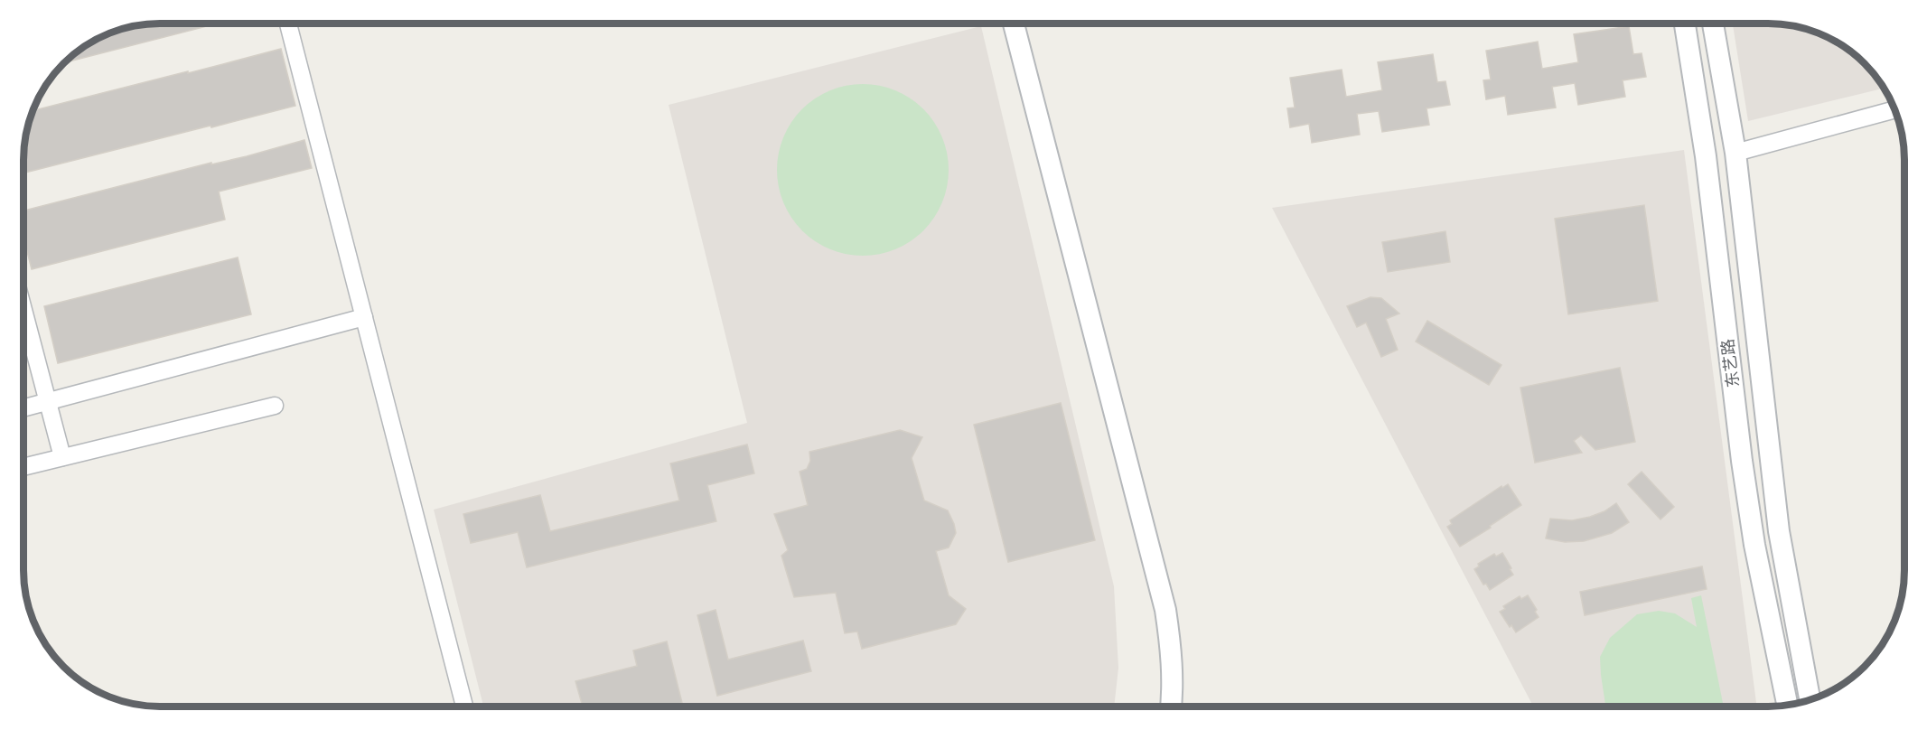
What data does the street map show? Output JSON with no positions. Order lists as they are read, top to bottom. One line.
{"streets":{"street":["东艺路"]}}
